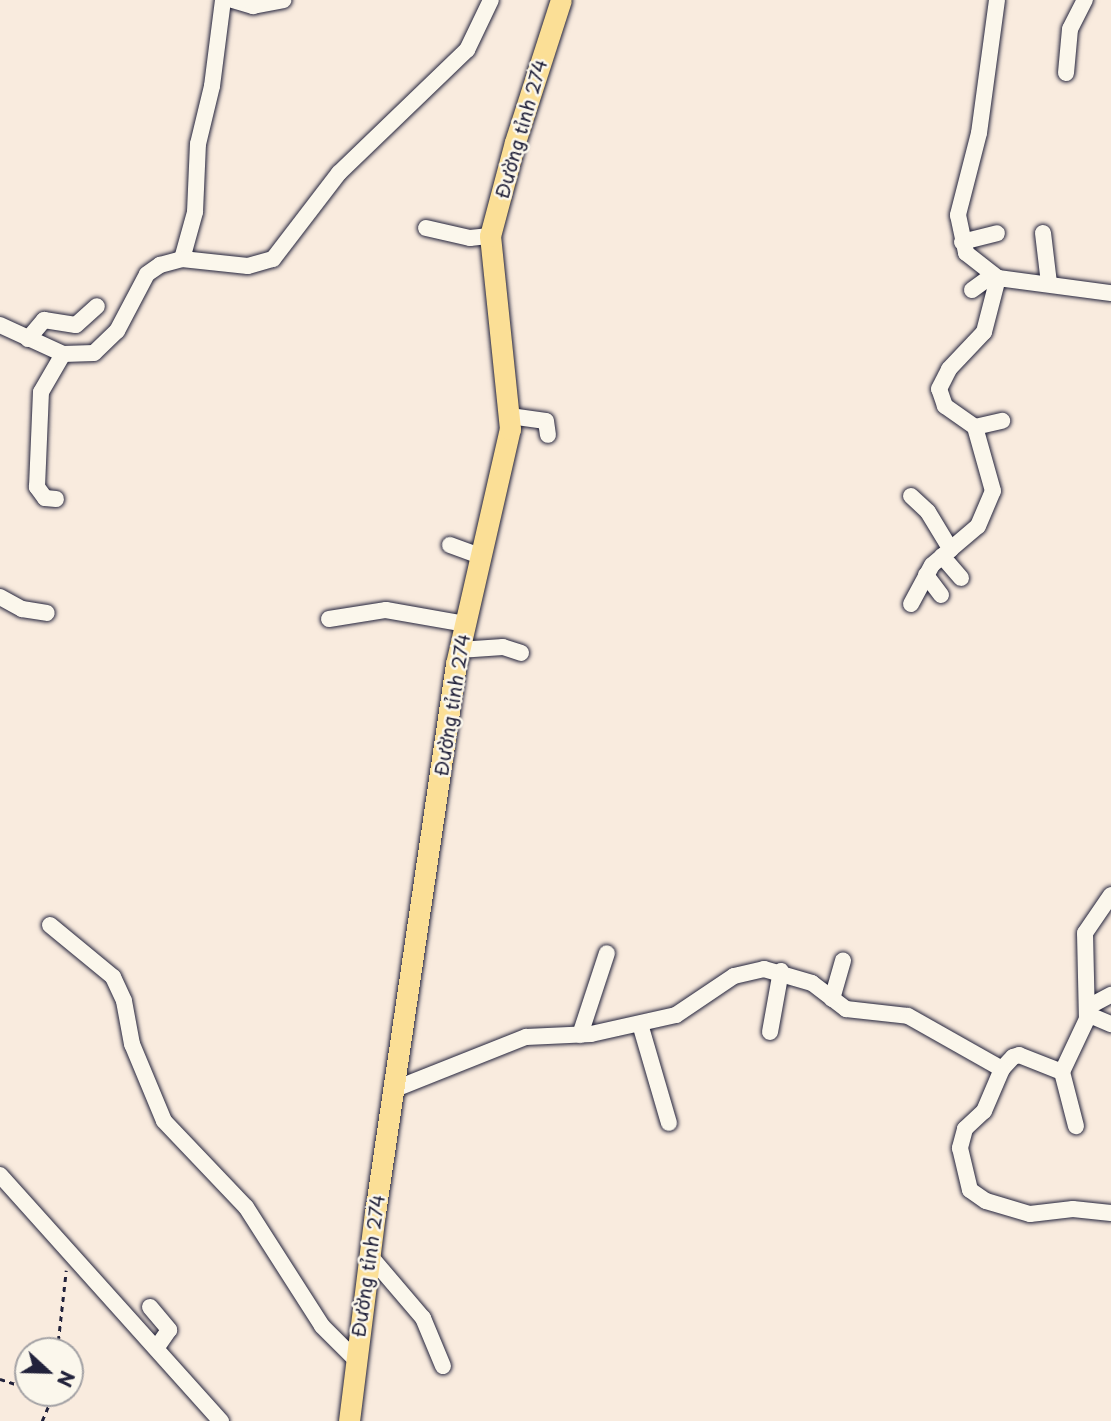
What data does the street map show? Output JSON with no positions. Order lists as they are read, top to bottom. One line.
{"streets":{"main road":["Đường tỉnh 274"]},"north":"right"}
